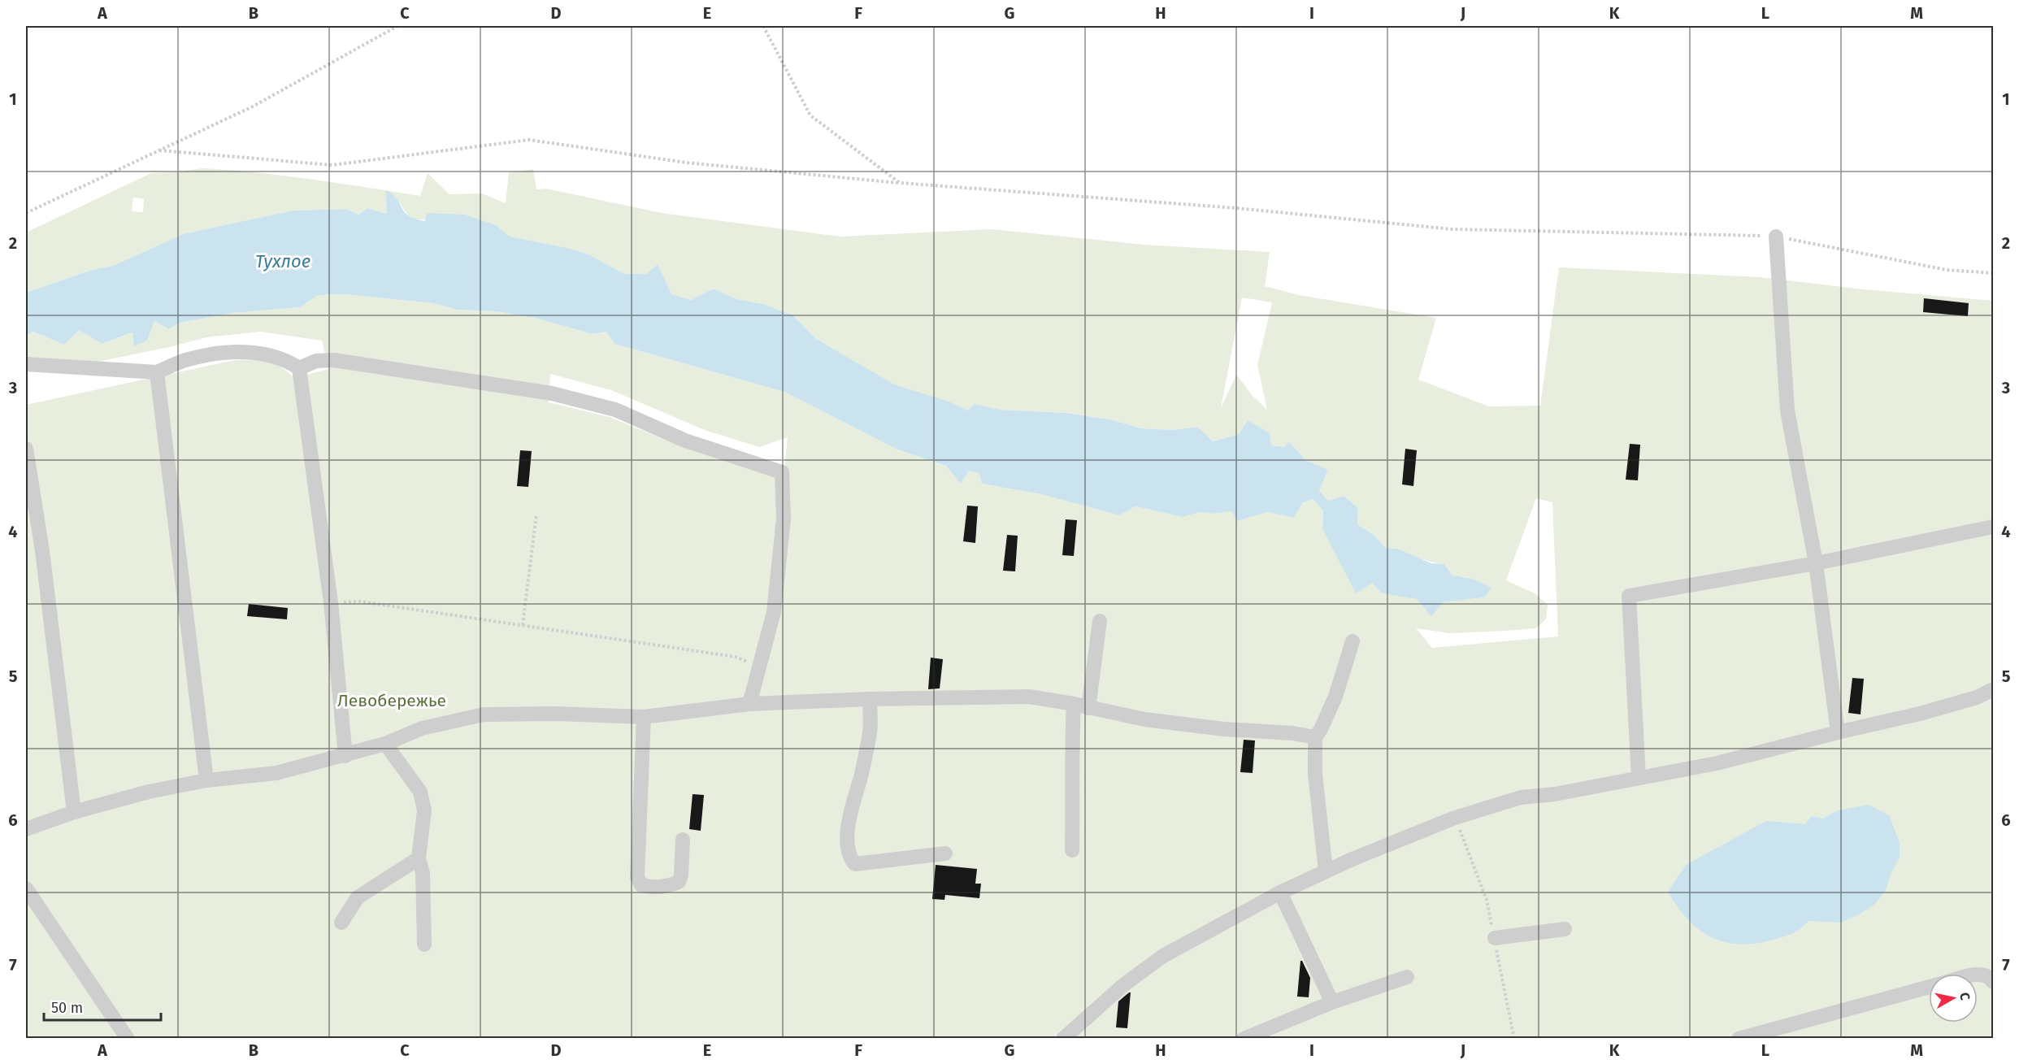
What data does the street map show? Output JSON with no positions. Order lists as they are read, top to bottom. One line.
{"water":["Тухлое"],"parks":["Левобережье"],"scale_bar":"50 m","north":"right","grid":{"columns":["A","B","C","D","E","F","G","H","I","J","K","L","M"],"rows":["1","2","3","4","5","6","7"]}}
